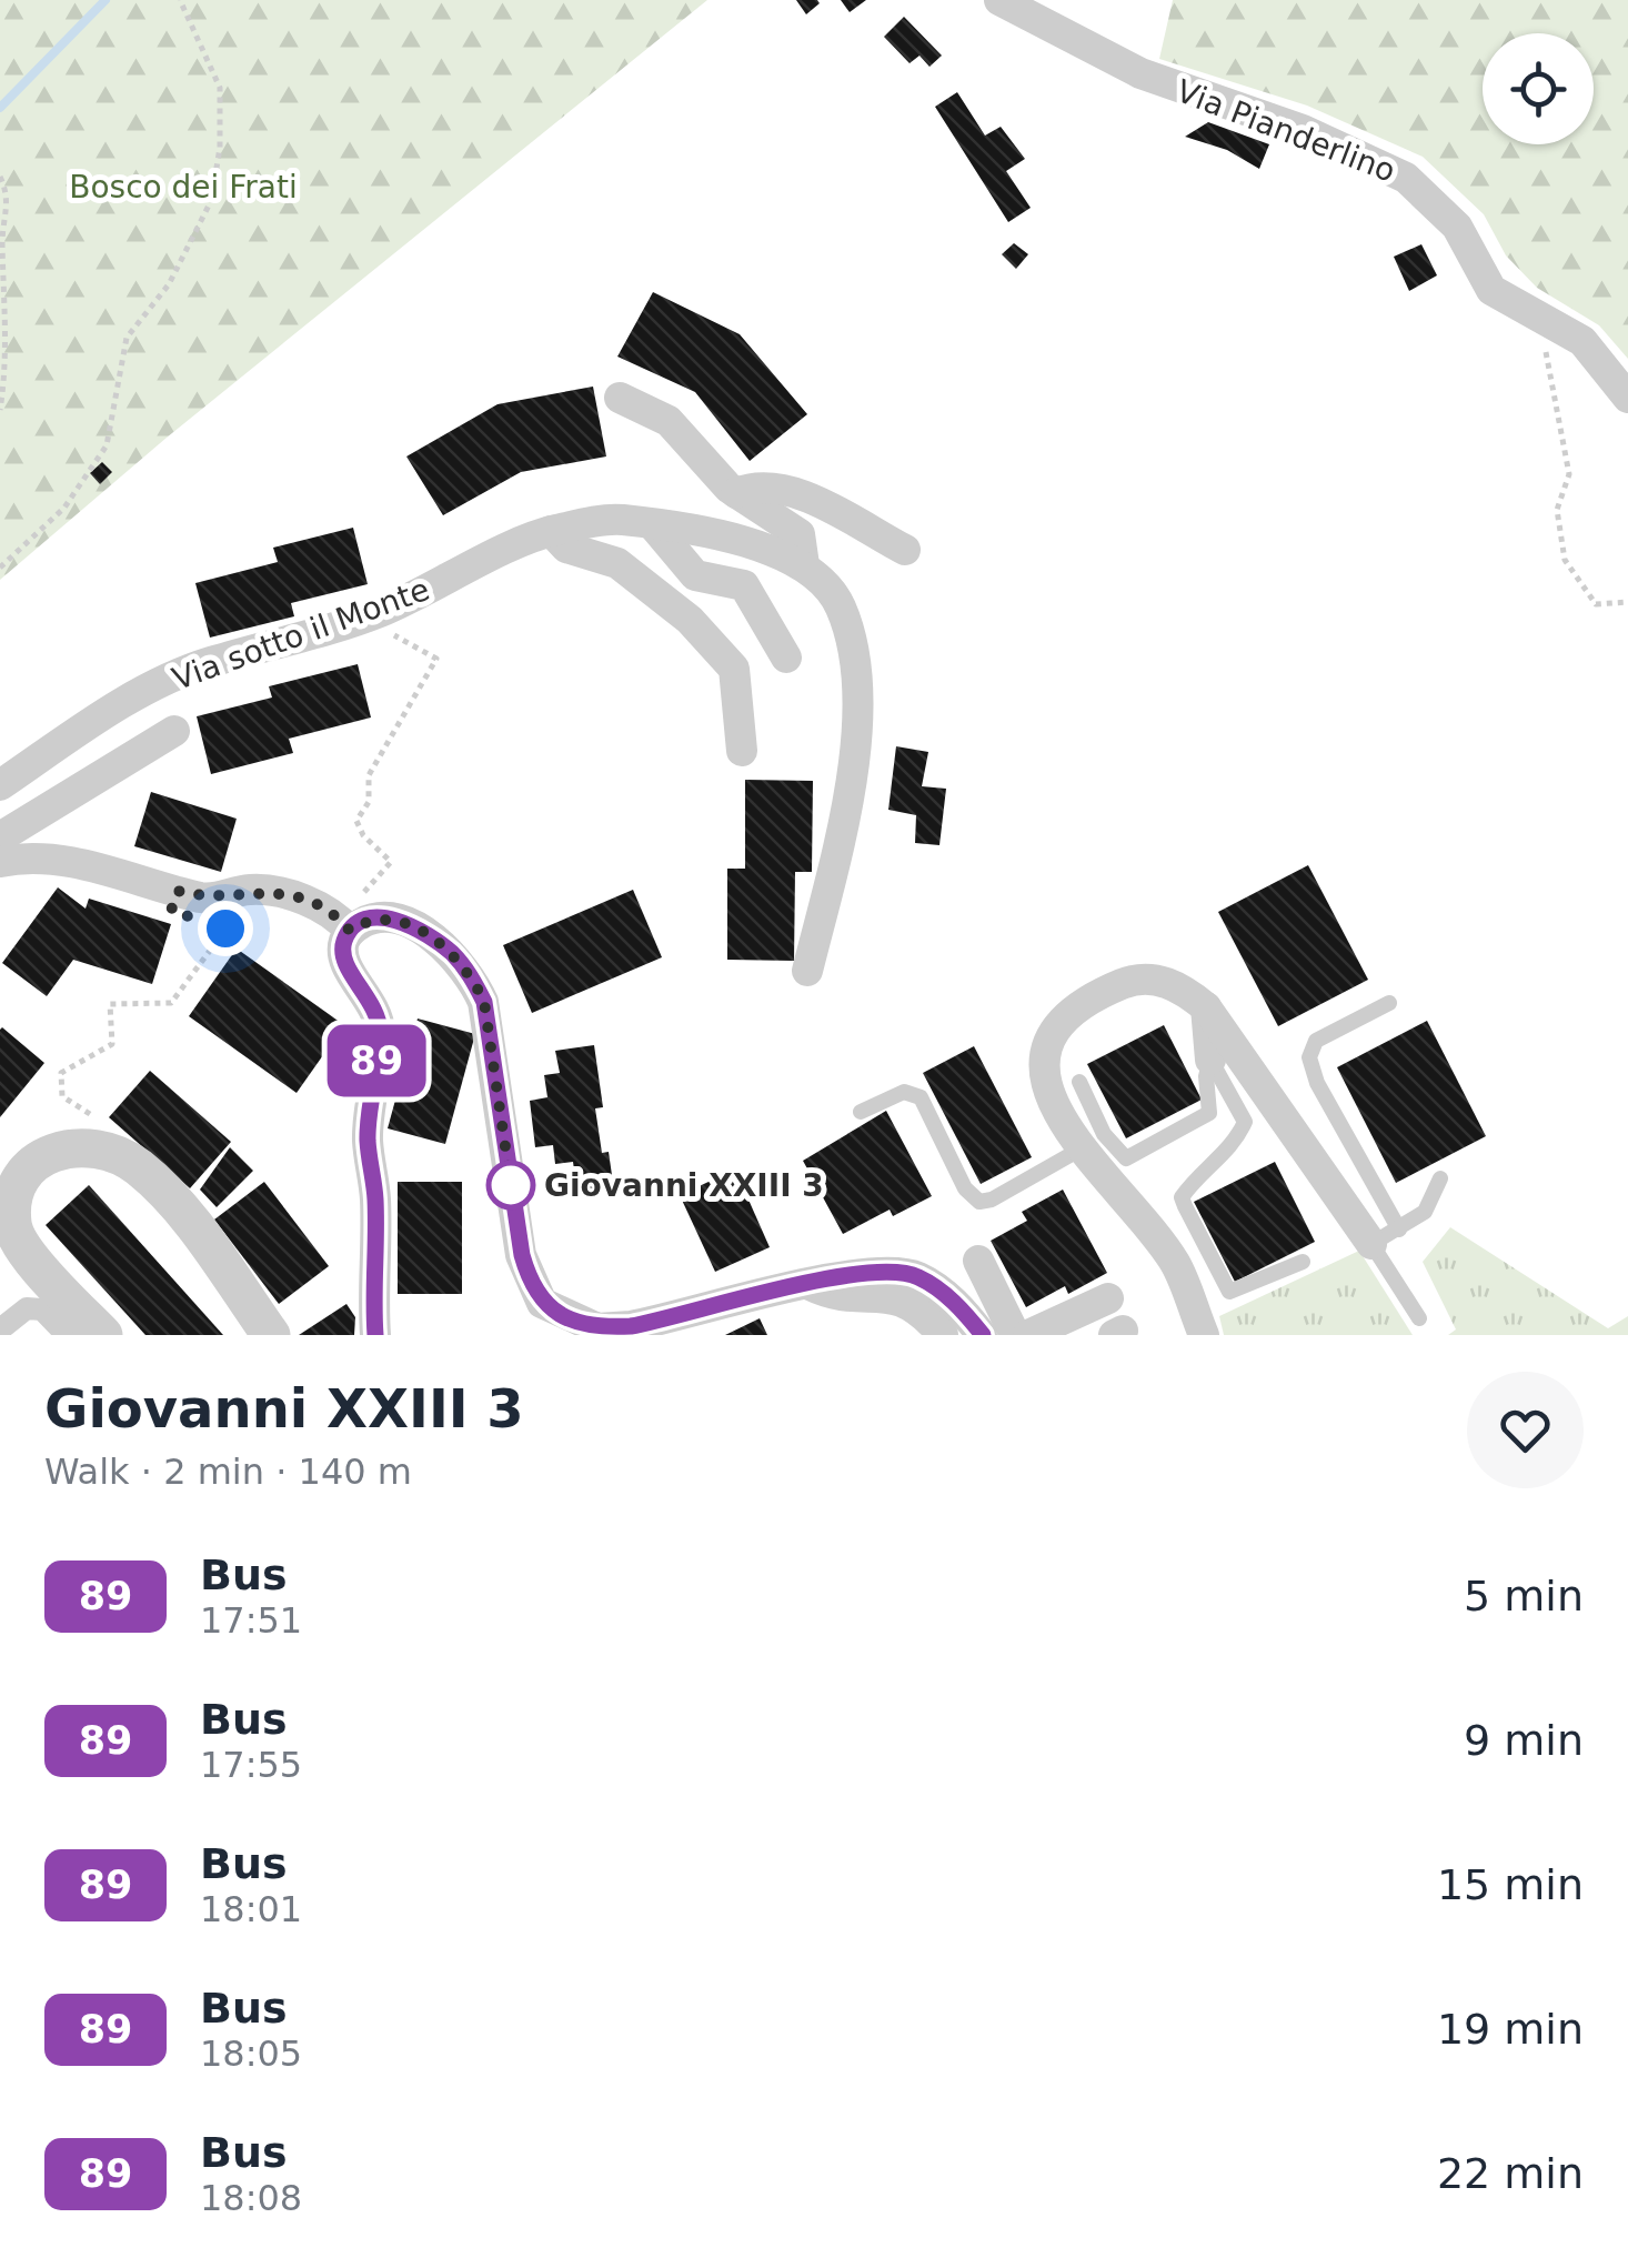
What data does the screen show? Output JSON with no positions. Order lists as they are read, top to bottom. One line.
{"streets":{"street":["Via Pianderlino","Via sotto il Monte"]},"parks":["Bosco dei Frati"],"places":["Giovanni XXIII 3"],"lines":["bus line 89"],"page":{"on_map":"89","heading":["Giovanni XXIII 3","Walk · 2 min · 140 m"],"list":[{"mark":"89","name":"Bus","note":"17:51","value":"5 min"},{"mark":"89","name":"Bus","note":"17:55","value":"9 min"},{"mark":"89","name":"Bus","note":"18:01","value":"15 min"},{"mark":"89","name":"Bus","note":"18:05","value":"19 min"},{"mark":"89","name":"Bus","note":"18:08","value":"22 min"}]}}
